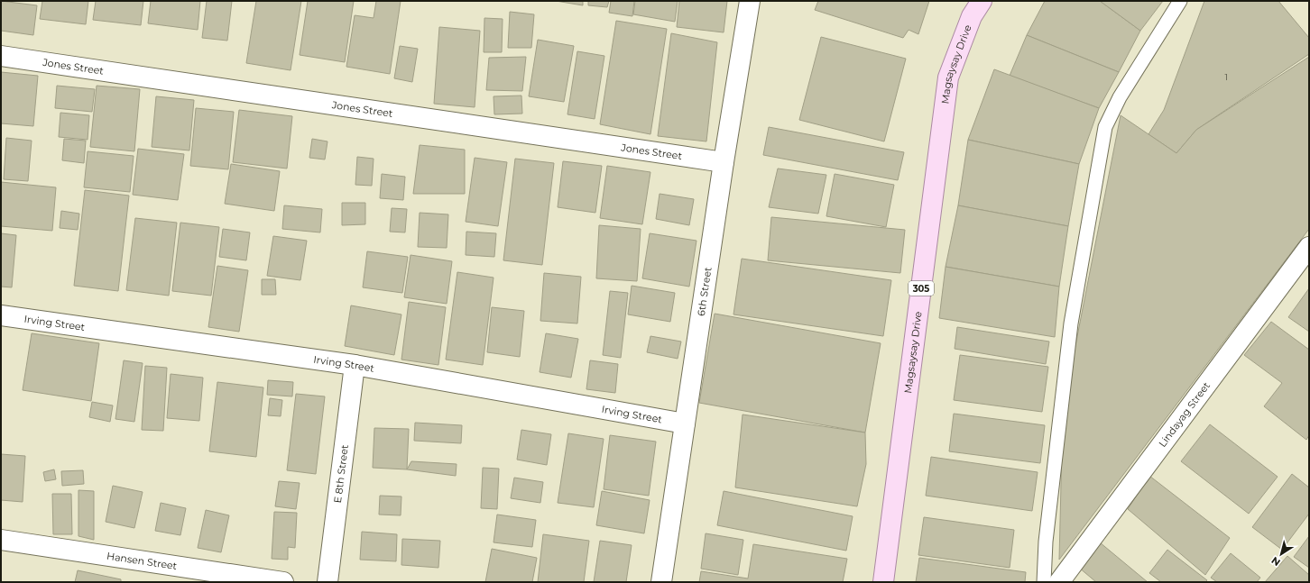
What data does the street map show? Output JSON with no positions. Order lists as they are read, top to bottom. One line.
{"streets":{"main road":["Magsaysay Drive","305"],"street":["Jones Street","6th Street","Irving Street","Lindayag Street","E 8th Street","Hansen Street"]},"crossings":[["Jones Street","6th Street"],["6th Street","Irving Street"],["Irving Street","E 8th Street"]],"house_numbers":["1"],"north":"bottom left"}
